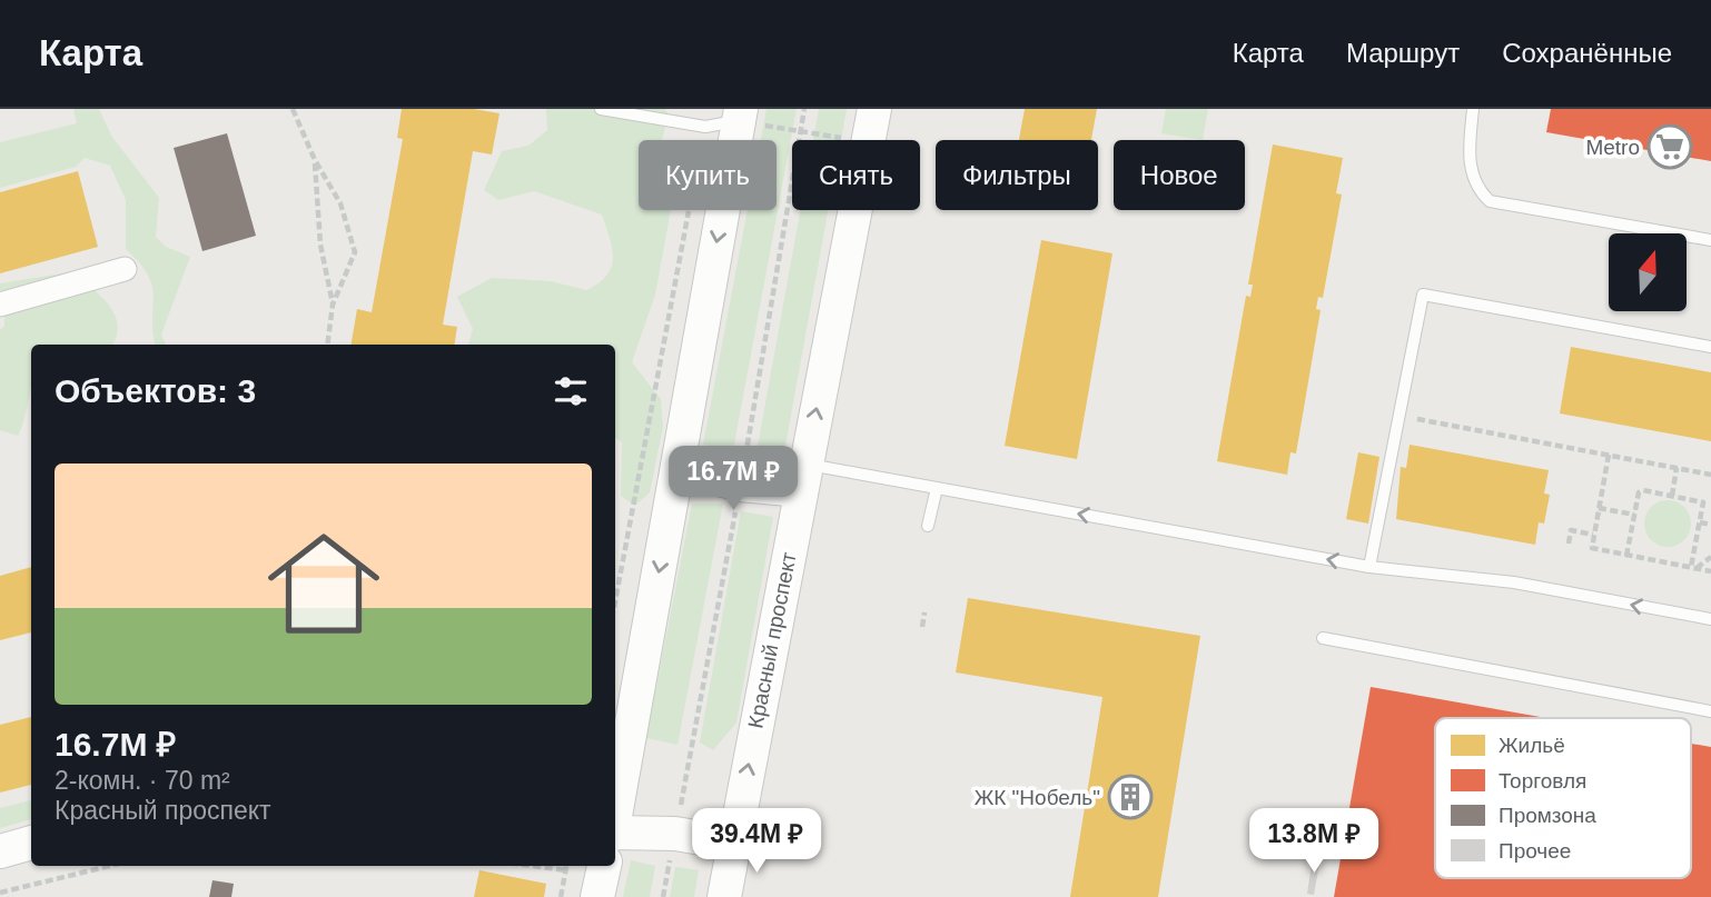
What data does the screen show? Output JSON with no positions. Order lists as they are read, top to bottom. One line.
{"streets":{"main road":["Красный проспект"]},"places":{"supermarket":["Metro"],"building":["ЖК \"Нобель\""]},"legend":["Жильё","Торговля","Промзона","Прочее"],"north":"top","page":{"header":"Карта","nav":["Карта","Маршрут","Сохранённые"],"chip":["Купить","Снять","Фильтры","Новое"],"heading":"Объектов: 3","list":[{"name":"16.7M ₽","note":"2-комн. · 70 m² · Красный проспект"}],"price":["16.7M ₽","39.4M ₽","13.8M ₽"]}}
